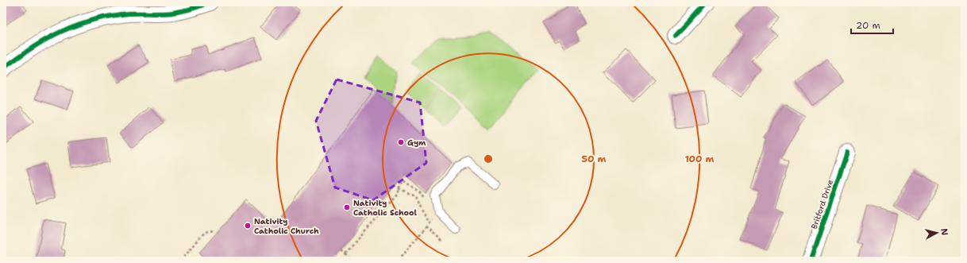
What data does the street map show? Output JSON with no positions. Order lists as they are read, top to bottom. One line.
{"streets":{"street":["Britford Drive"]},"places":["Gym","Nativity Catholic School","Nativity Catholic Church"],"scale_bar":"20 m","north":"right","rings":["50 m","100 m"]}
